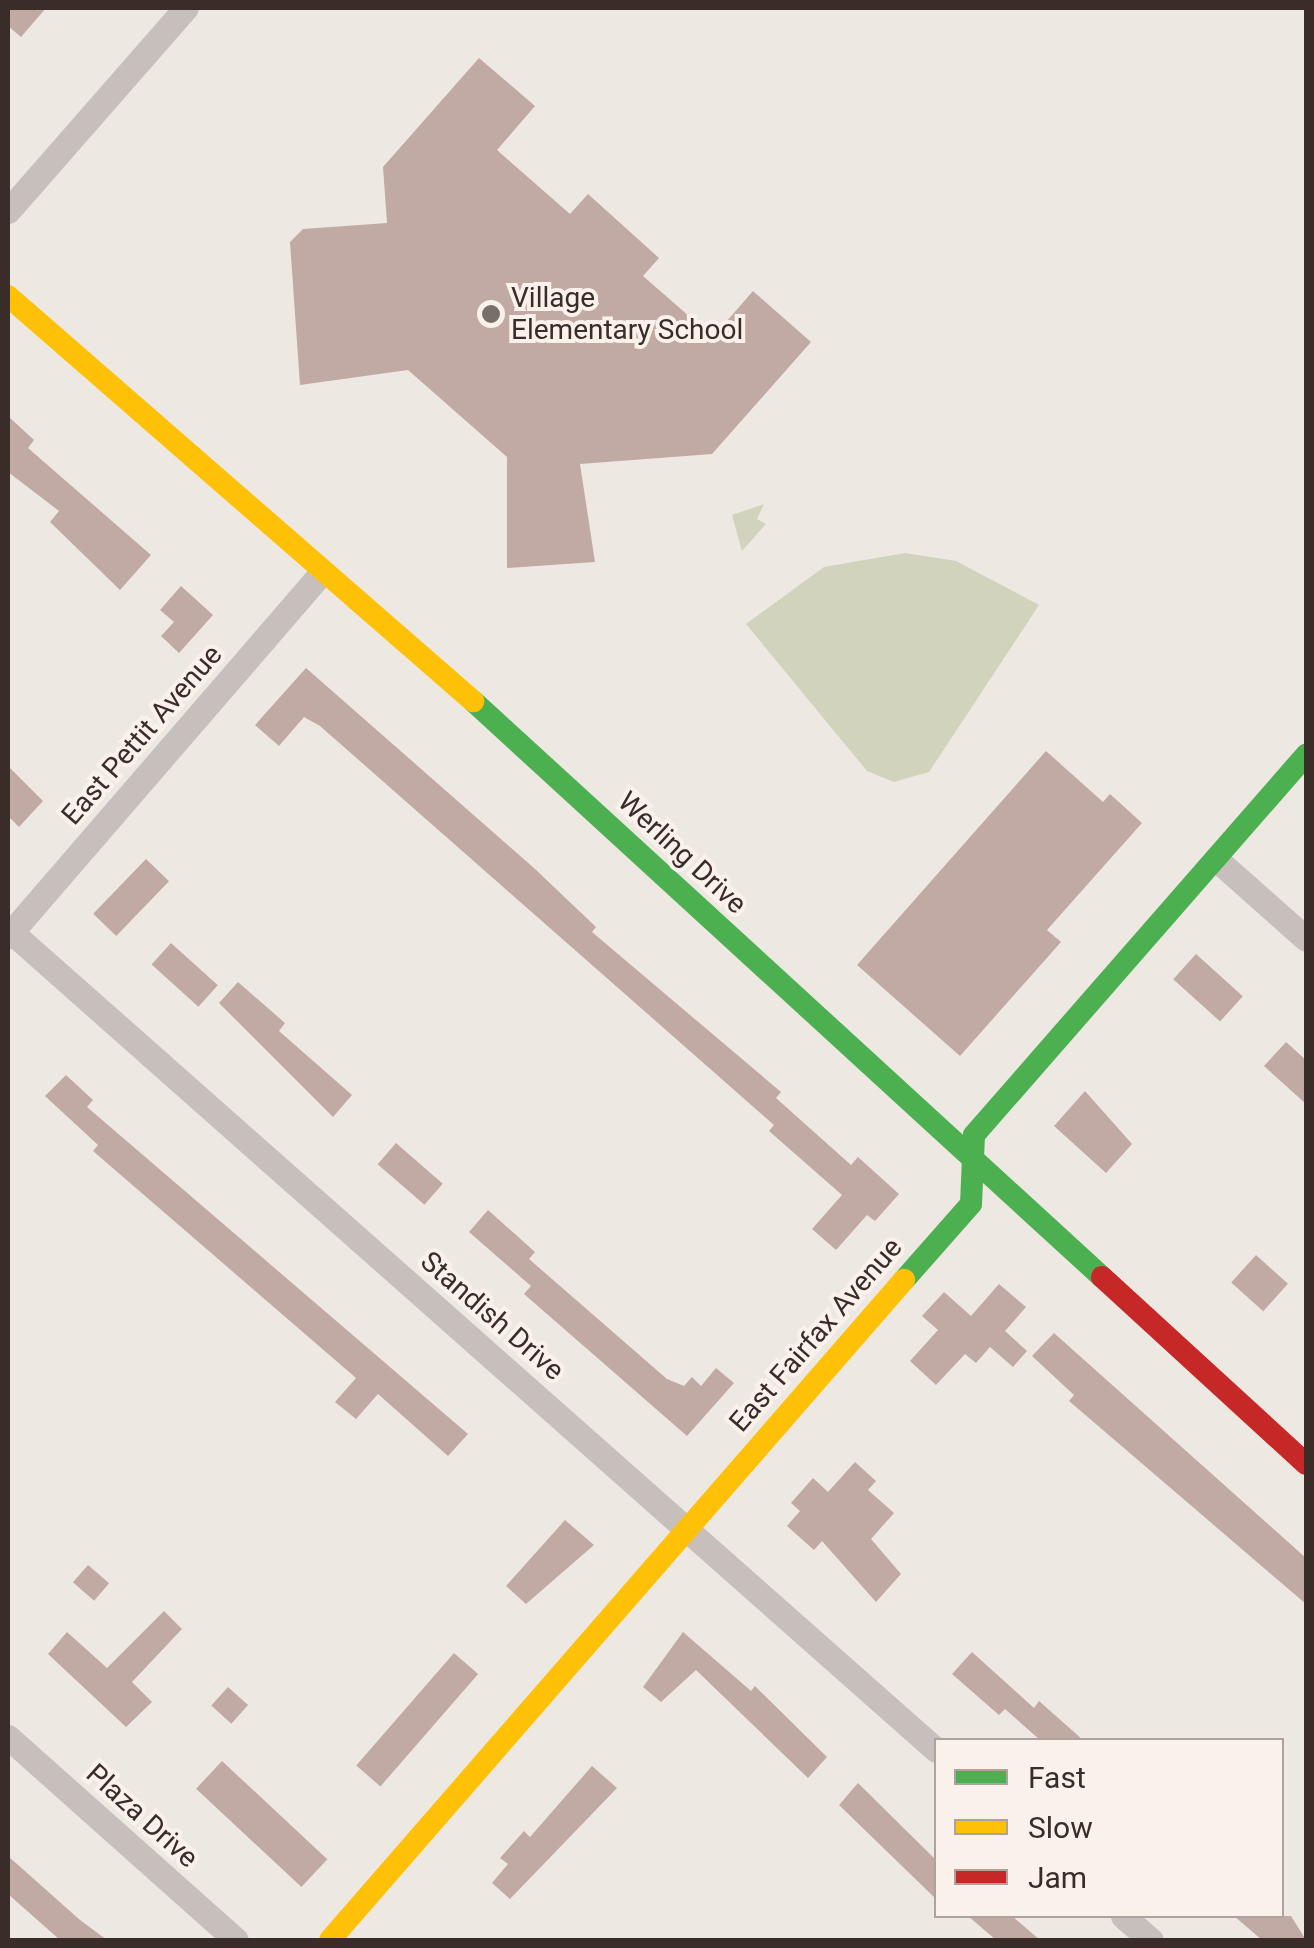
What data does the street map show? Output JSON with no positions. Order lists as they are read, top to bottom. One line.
{"streets":{"street":["East Pettit Avenue","Werling Drive","Standish Drive","East Fairfax Avenue","Plaza Drive"]},"crossings":[["East Pettit Avenue","Werling Drive"],["East Pettit Avenue","Standish Drive"],["Werling Drive","East Fairfax Avenue"],["Standish Drive","East Fairfax Avenue"]],"places":["Village Elementary School"],"legend":["Fast","Slow","Jam"]}
